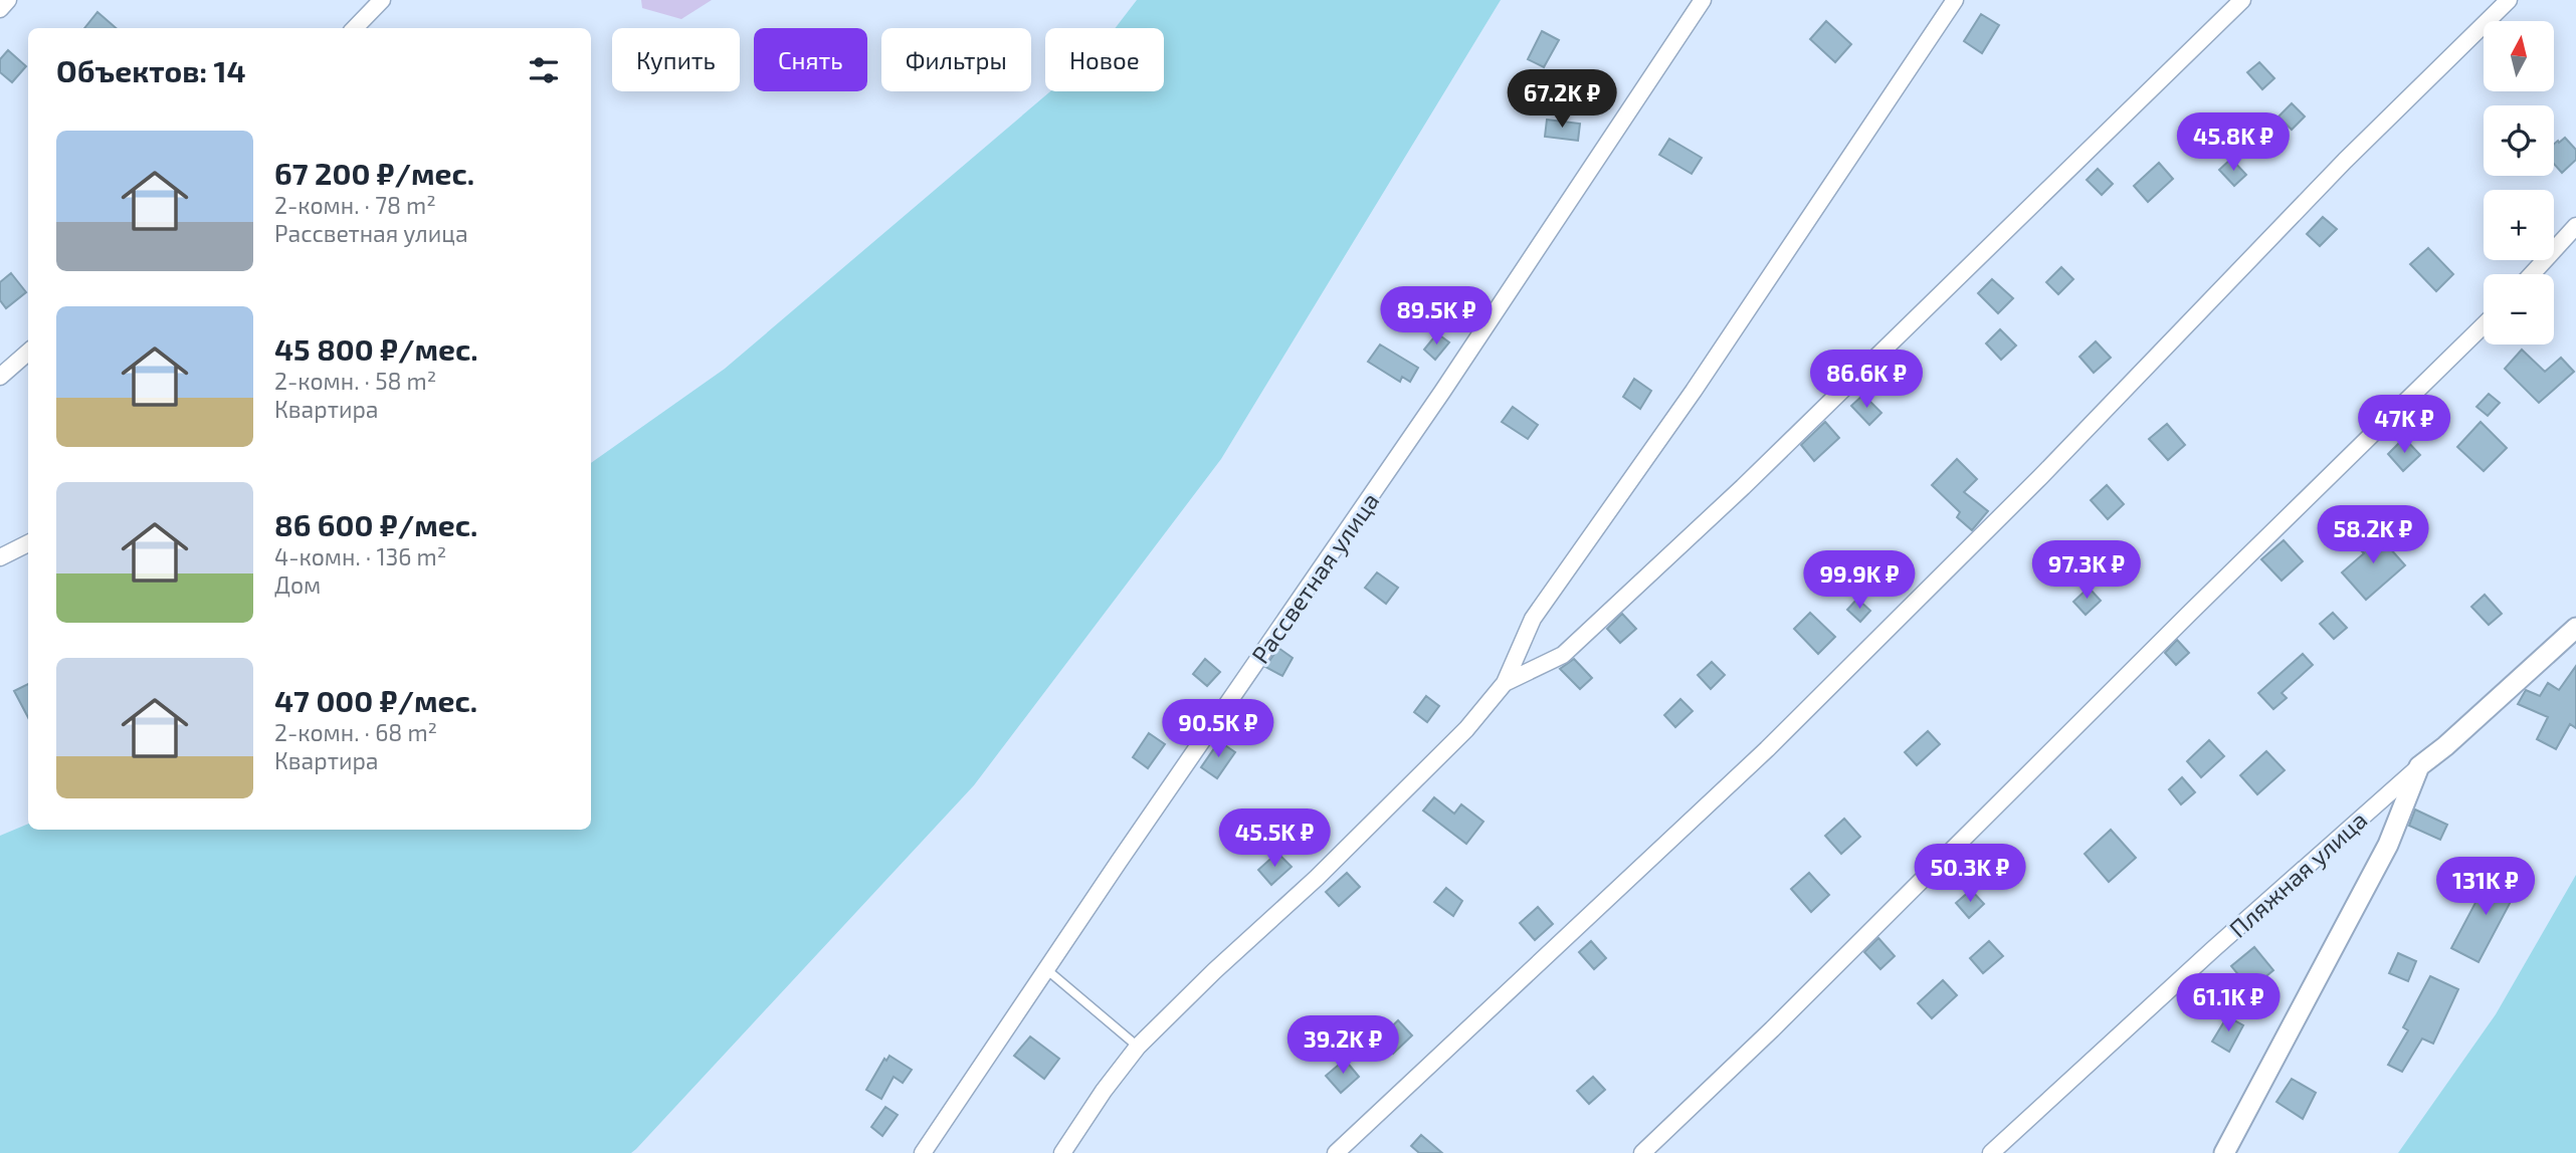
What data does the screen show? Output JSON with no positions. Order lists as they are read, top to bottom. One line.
{"streets":{"street":["Рассветная улица","Пляжная улица"]},"north":"top","page":{"map_buttons":["+","−"],"chip":["Купить","Снять","Фильтры","Новое"],"heading":"Объектов: 14","price":["67.2K ₽","45.8K ₽","89.5K ₽","86.6K ₽","47K ₽","58.2K ₽","97.3K ₽","99.9K ₽","90.5K ₽","45.5K ₽","50.3K ₽","131K ₽","61.1K ₽","39.2K ₽"],"list":[{"name":"67 200 ₽/мес.","note":"2-комн. · 78 m² · Рассветная улица"},{"name":"45 800 ₽/мес.","note":"2-комн. · 58 m² · Квартира"},{"name":"86 600 ₽/мес.","note":"4-комн. · 136 m² · Дом"},{"name":"47 000 ₽/мес.","note":"2-комн. · 68 m² · Квартира"}]}}
